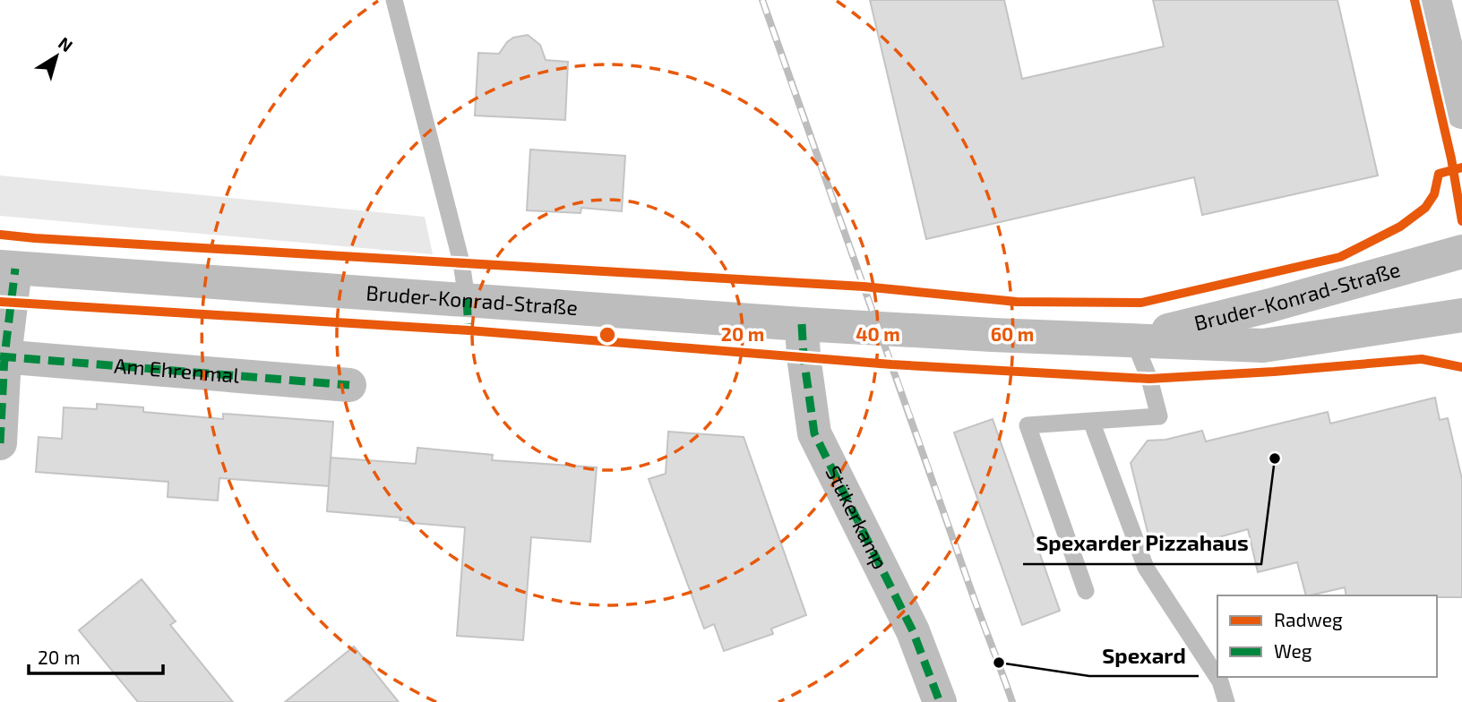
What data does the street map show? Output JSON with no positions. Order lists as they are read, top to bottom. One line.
{"streets":{"street":["Bruder-Konrad-Straße","Am Ehrenmal","Stükerkamp"]},"crossings":[["Bruder-Konrad-Straße","Stükerkamp"]],"places":["Spexarder Pizzahaus","Spexard"],"legend":["Radweg","Weg"],"scale_bar":"20 m","north":"top right","rings":["20 m","40 m","60 m"]}
